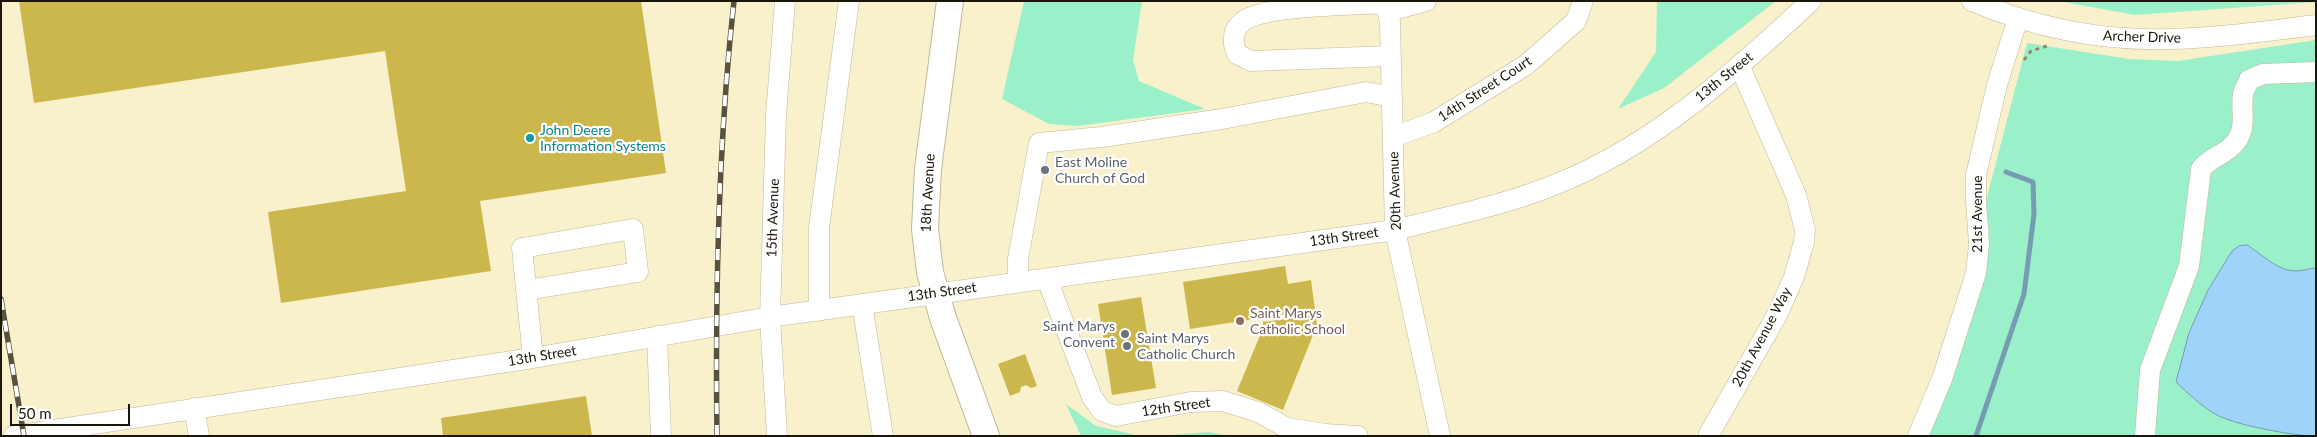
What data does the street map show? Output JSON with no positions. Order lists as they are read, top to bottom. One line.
{"streets":{"main road":["18th Avenue"],"street":["Archer Drive","13th Street","14th Street Court","20th Avenue","21st Avenue","15th Avenue","20th Avenue Way","12th Street"]},"crossings":[["Archer Drive","21st Avenue"],["13th Street","20th Avenue"],["13th Street","18th Avenue"],["13th Street","15th Avenue"],["13th Street","20th Avenue Way"],["13th Street","12th Street"],["14th Street Court","20th Avenue"]],"places":["John Deere Information Systems","East Moline Church of God","Saint Marys Catholic School","Saint Marys Convent","Saint Marys Catholic Church"],"scale_bar":"50 m"}
